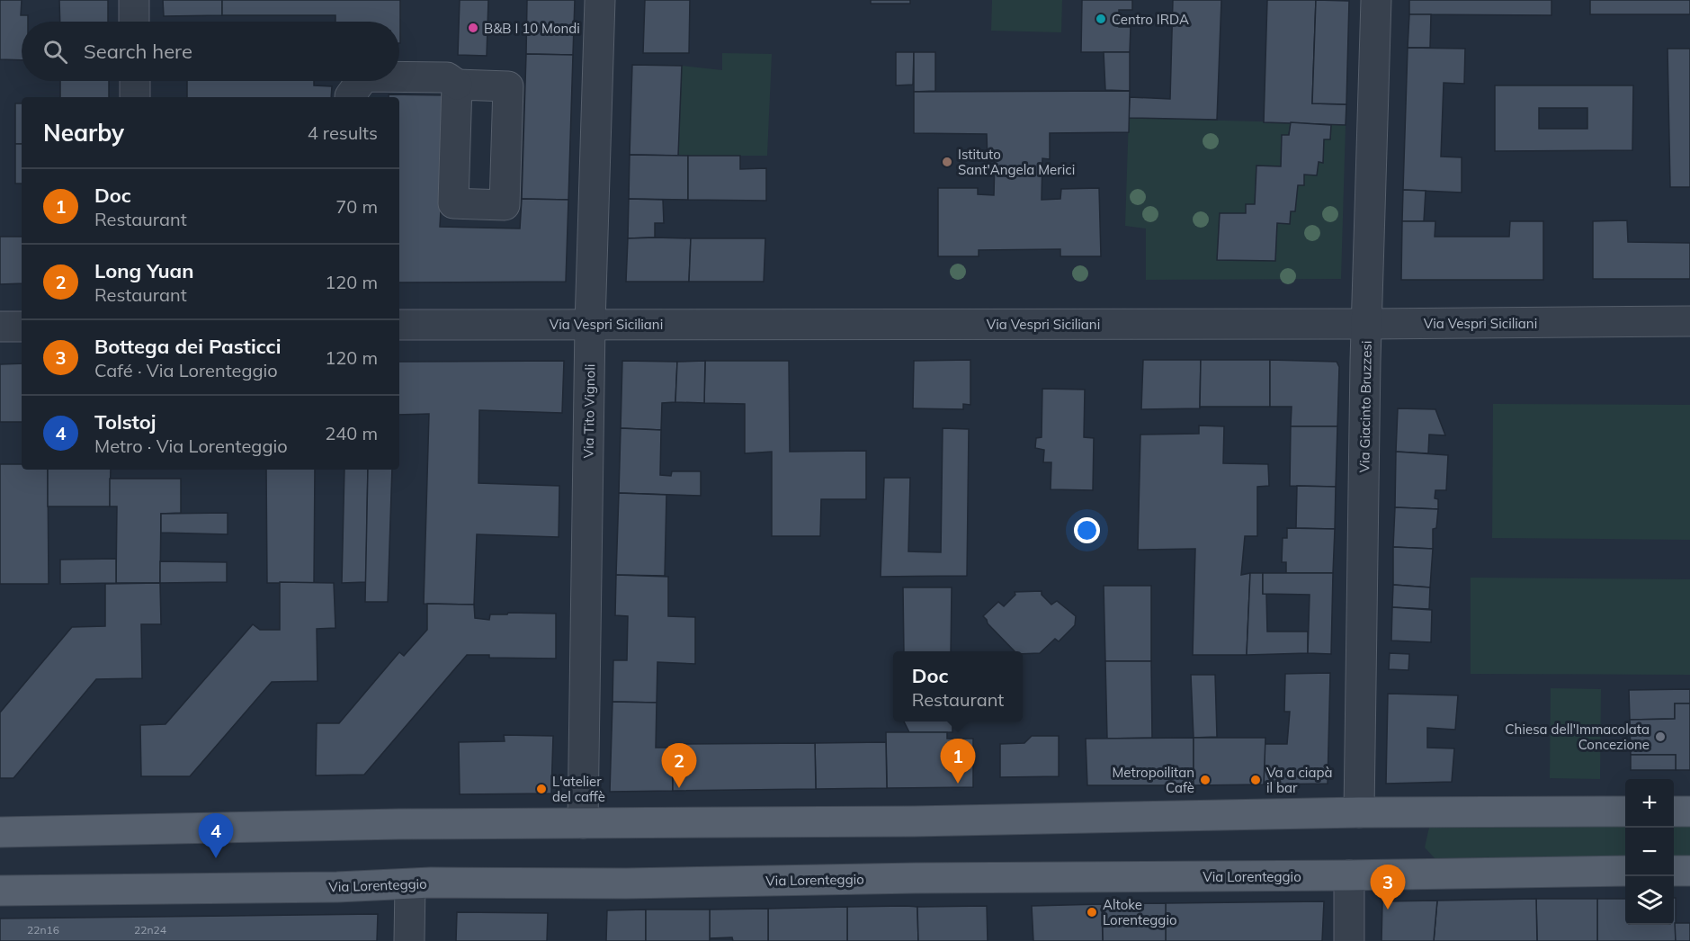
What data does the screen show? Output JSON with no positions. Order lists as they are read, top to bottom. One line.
{"streets":{"main road":["Via Lorenteggio"],"street":["Via Vespri Siciliani","Via Giacinto Bruzzesi","Via Tito Vignoli"]},"crossings":[["Via Vespri Siciliani","Via Giacinto Bruzzesi"],["Via Vespri Siciliani","Via Tito Vignoli"]],"places":["Centro IRDA","B&B I 10 Mondi","Istituto Sant'Angela Merici","Chiesa dell'Immacolata Concezione","Metropoilitan Cafè","Va a ciapà il bar","L'atelier del caffè","Altoke Lorenteggio"],"house_numbers":["22n16","22n24"],"page":{"search":"Search here","heading":["Nearby","4 results"],"list":[{"mark":"1","name":"Doc","note":"Restaurant","value":"70 m"},{"mark":"2","name":"Long Yuan","note":"Restaurant","value":"120 m"},{"mark":"3","name":"Bottega dei Pasticci","note":"Café · Via Lorenteggio","value":"120 m"},{"mark":"4","name":"Tolstoj","note":"Metro · Via Lorenteggio","value":"240 m"}],"popup":["Doc","Restaurant"],"pins":["1","2","4","3"],"map_buttons":["+","−"]}}
